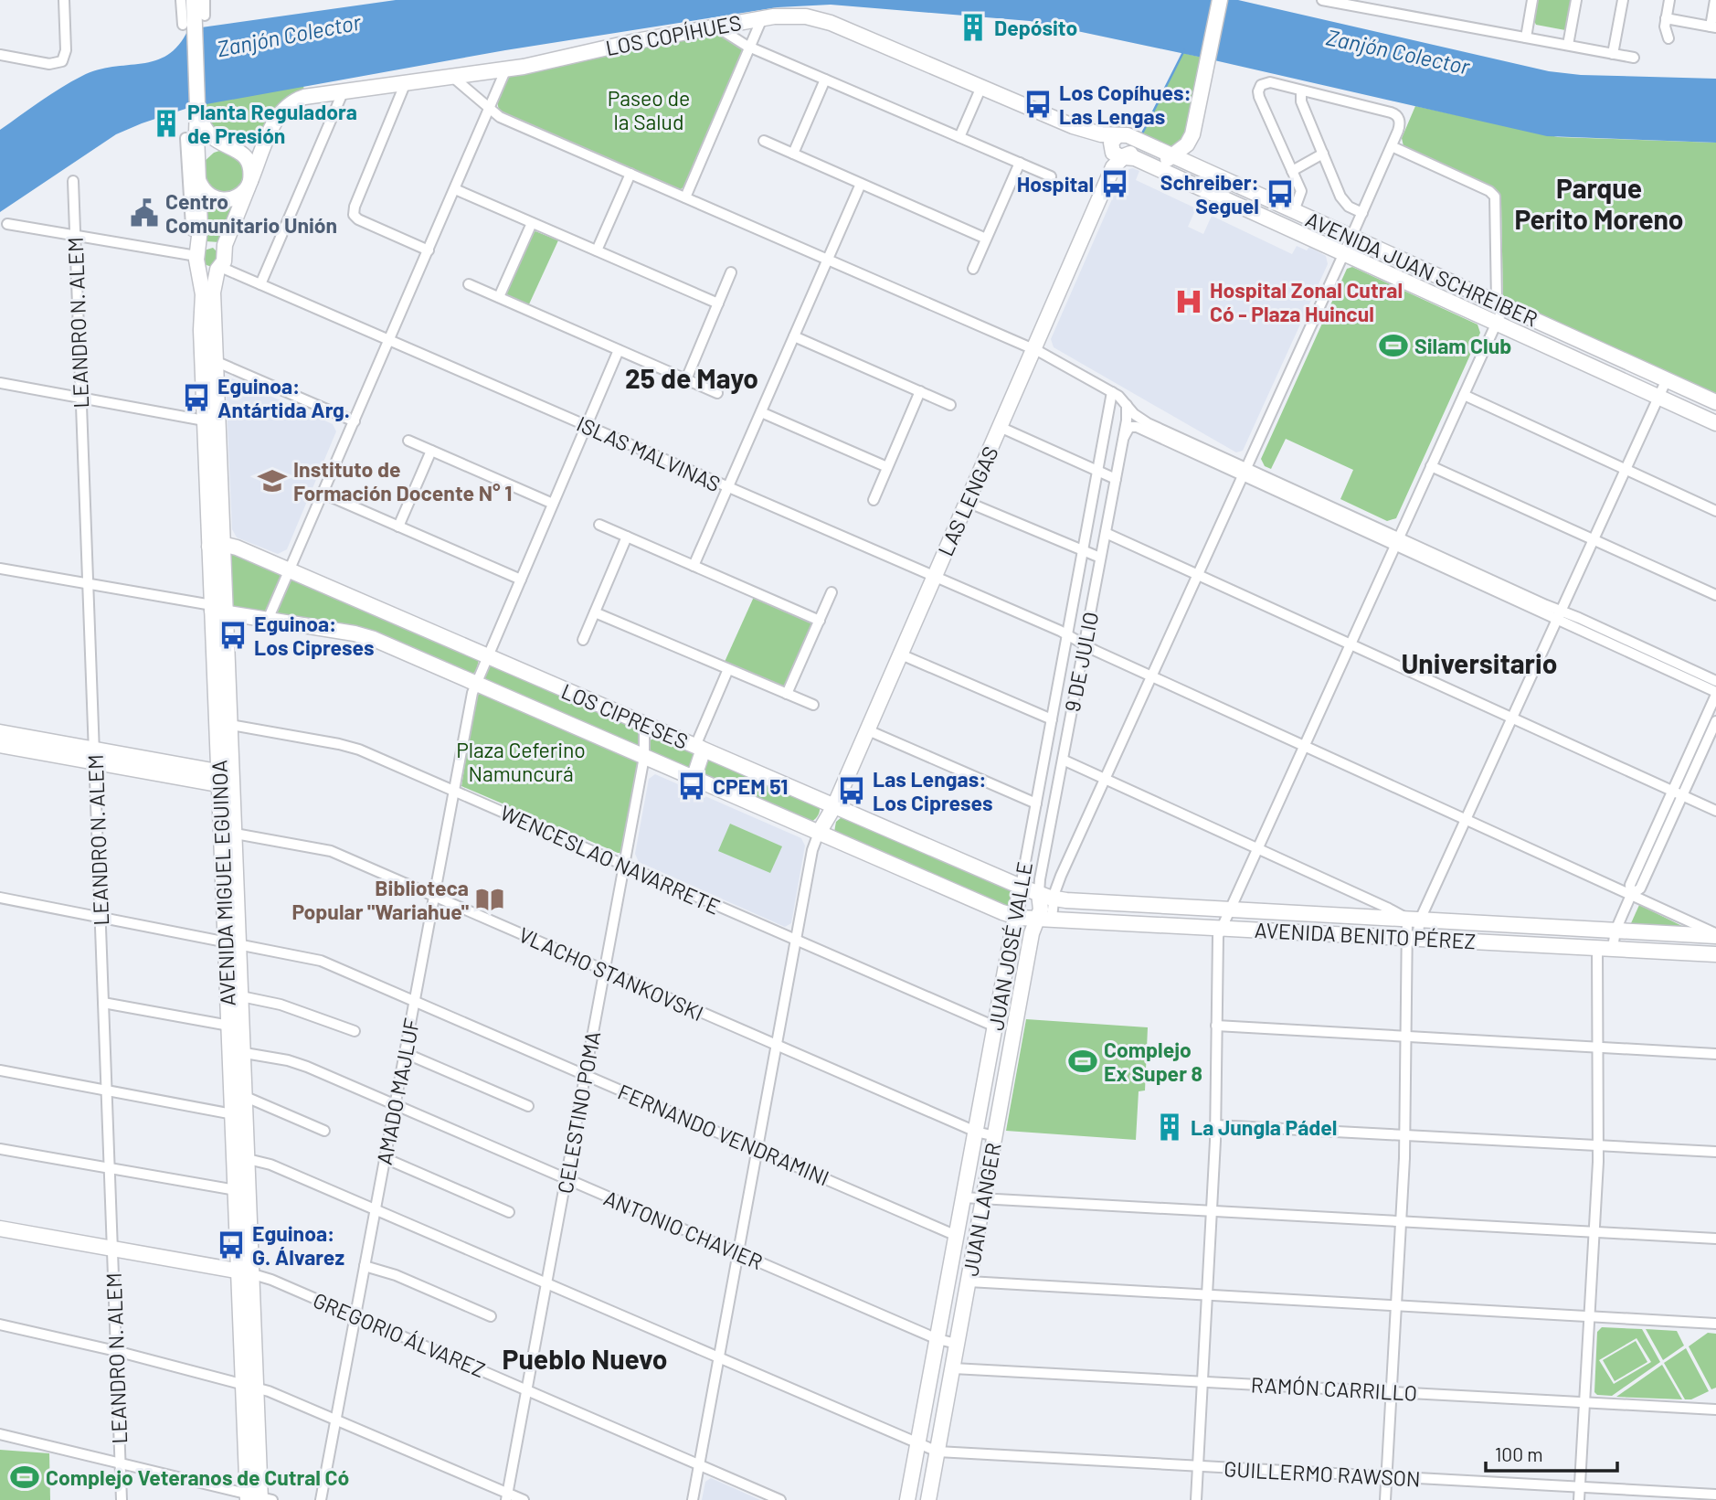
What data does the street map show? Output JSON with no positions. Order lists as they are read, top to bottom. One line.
{"streets":{"main road":["LOS COPÍHUES","AVENIDA JUAN SCHREIBER","LAS LENGAS","9 DE JULIO","LOS CIPRESES","AVENIDA MIGUEL EGUINOA","AVENIDA BENITO PÉREZ","JUAN JOSÉ VALLE","JUAN LANGER","GREGORIO ÁLVAREZ"],"street":["LEANDRO N. ALEM","ISLAS MALVINAS","WENCESLAO NAVARRETE","VLACHO STANKOVSKI","AMADO MAJLUF","CELESTINO POMA","FERNANDO VENDRAMINI","ANTONIO CHAVIER","RAMÓN CARRILLO","GUILLERMO RAWSON"]},"crossings":[["LOS COPÍHUES","AVENIDA JUAN SCHREIBER"],["LOS COPÍHUES","LAS LENGAS"],["LOS COPÍHUES","AVENIDA MIGUEL EGUINOA"],["AVENIDA JUAN SCHREIBER","LAS LENGAS"],["LEANDRO N. ALEM","FERNANDO VENDRAMINI"],["LEANDRO N. ALEM","GREGORIO ÁLVAREZ"],["ISLAS MALVINAS","LAS LENGAS"],["ISLAS MALVINAS","9 DE JULIO"],["ISLAS MALVINAS","AVENIDA MIGUEL EGUINOA"],["ISLAS MALVINAS","AVENIDA BENITO PÉREZ"],["ISLAS MALVINAS","JUAN JOSÉ VALLE"],["ISLAS MALVINAS","AMADO MAJLUF"],["LAS LENGAS","LOS CIPRESES"],["9 DE JULIO","LOS CIPRESES"],["9 DE JULIO","AVENIDA BENITO PÉREZ"],["9 DE JULIO","JUAN JOSÉ VALLE"],["9 DE JULIO","JUAN LANGER"],["LOS CIPRESES","AVENIDA MIGUEL EGUINOA"],["LOS CIPRESES","AVENIDA BENITO PÉREZ"],["LOS CIPRESES","JUAN JOSÉ VALLE"],["LOS CIPRESES","AMADO MAJLUF"],["LOS CIPRESES","CELESTINO POMA"],["WENCESLAO NAVARRETE","AVENIDA MIGUEL EGUINOA"],["WENCESLAO NAVARRETE","JUAN JOSÉ VALLE"],["WENCESLAO NAVARRETE","AMADO MAJLUF"],["WENCESLAO NAVARRETE","CELESTINO POMA"],["AVENIDA MIGUEL EGUINOA","VLACHO STANKOVSKI"],["AVENIDA MIGUEL EGUINOA","FERNANDO VENDRAMINI"],["AVENIDA MIGUEL EGUINOA","ANTONIO CHAVIER"],["AVENIDA MIGUEL EGUINOA","GREGORIO ÁLVAREZ"],["AVENIDA BENITO PÉREZ","JUAN JOSÉ VALLE"],["AVENIDA BENITO PÉREZ","JUAN LANGER"],["JUAN JOSÉ VALLE","VLACHO STANKOVSKI"],["JUAN JOSÉ VALLE","FERNANDO VENDRAMINI"],["JUAN JOSÉ VALLE","JUAN LANGER"],["JUAN JOSÉ VALLE","ANTONIO CHAVIER"],["JUAN JOSÉ VALLE","GUILLERMO RAWSON"],["VLACHO STANKOVSKI","AMADO MAJLUF"],["VLACHO STANKOVSKI","CELESTINO POMA"],["VLACHO STANKOVSKI","JUAN LANGER"],["AMADO MAJLUF","FERNANDO VENDRAMINI"],["AMADO MAJLUF","ANTONIO CHAVIER"],["AMADO MAJLUF","GREGORIO ÁLVAREZ"],["CELESTINO POMA","FERNANDO VENDRAMINI"],["CELESTINO POMA","ANTONIO CHAVIER"],["CELESTINO POMA","GREGORIO ÁLVAREZ"],["JUAN LANGER","ANTONIO CHAVIER"],["JUAN LANGER","RAMÓN CARRILLO"],["JUAN LANGER","GUILLERMO RAWSON"]],"districts":["Parque Perito Moreno","25 de Mayo","Universitario","Pueblo Nuevo"],"water":["Zanjón Colector"],"parks":["Paseo de la Salud","Plaza Ceferino Namuncurá"],"places":{"building":["Depósito","Planta Reguladora de Presión","La Jungla Pádel"],"bus stop":["Los Copíhues: Las Lengas","Hospital","Schreiber: Seguel","Eguinoa: Antártida Arg.","Eguinoa: Los Cipreses","CPEM 51","Las Lengas: Los Cipreses","Eguinoa: G. Álvarez"],"public building":["Centro Comunitario Unión"],"hospital":["Hospital Zonal Cutral Có - Plaza Huincul"],"sports":["Silam Club","Complejo Ex Super 8","Complejo Veteranos de Cutral Có"],"school or university":["Instituto de Formación Docente N° 1"],"library":["Biblioteca Popular \"Wariahue\""]},"scale_bar":"100 m"}
